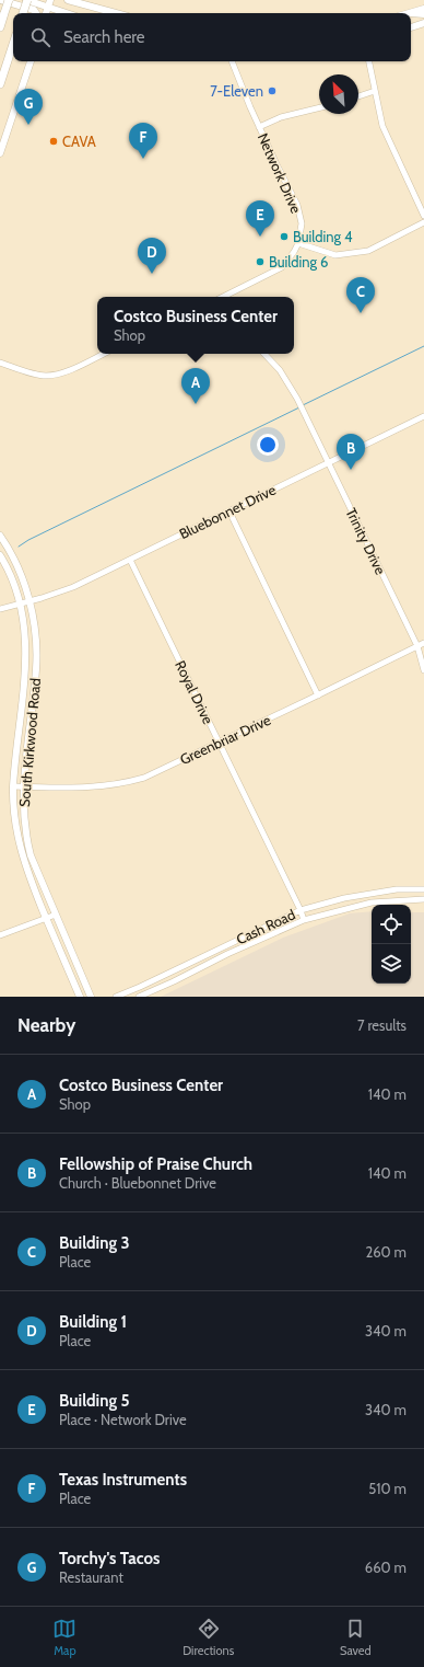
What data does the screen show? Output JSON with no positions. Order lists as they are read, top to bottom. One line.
{"streets":{"main road":["South Kirkwood Road"],"street":["Network Drive","Bluebonnet Drive","Trinity Drive","Royal Drive","Greenbriar Drive","Cash Road"]},"crossings":[["Bluebonnet Drive","Trinity Drive"],["Bluebonnet Drive","Royal Drive"],["Bluebonnet Drive","South Kirkwood Road"],["Trinity Drive","Greenbriar Drive"],["Royal Drive","Greenbriar Drive"],["Royal Drive","Cash Road"],["Greenbriar Drive","South Kirkwood Road"]],"places":["7-Eleven","CAVA","Building 4","Building 6"],"north":"top left","page":{"search":"Search here","pins":["G","F","E","D","C","A","B"],"popup":["Costco Business Center","Shop"],"heading":["Nearby","7 results"],"list":[{"mark":"A","name":"Costco Business Center","note":"Shop","value":"140 m"},{"mark":"B","name":"Fellowship of Praise Church","note":"Church · Bluebonnet Drive","value":"140 m"},{"mark":"C","name":"Building 3","note":"Place","value":"260 m"},{"mark":"D","name":"Building 1","note":"Place","value":"340 m"},{"mark":"E","name":"Building 5","note":"Place · Network Drive","value":"340 m"},{"mark":"F","name":"Texas Instruments","note":"Place","value":"510 m"},{"mark":"G","name":"Torchy's Tacos","note":"Restaurant","value":"660 m"}],"nav":["Map","Directions","Saved"]}}
